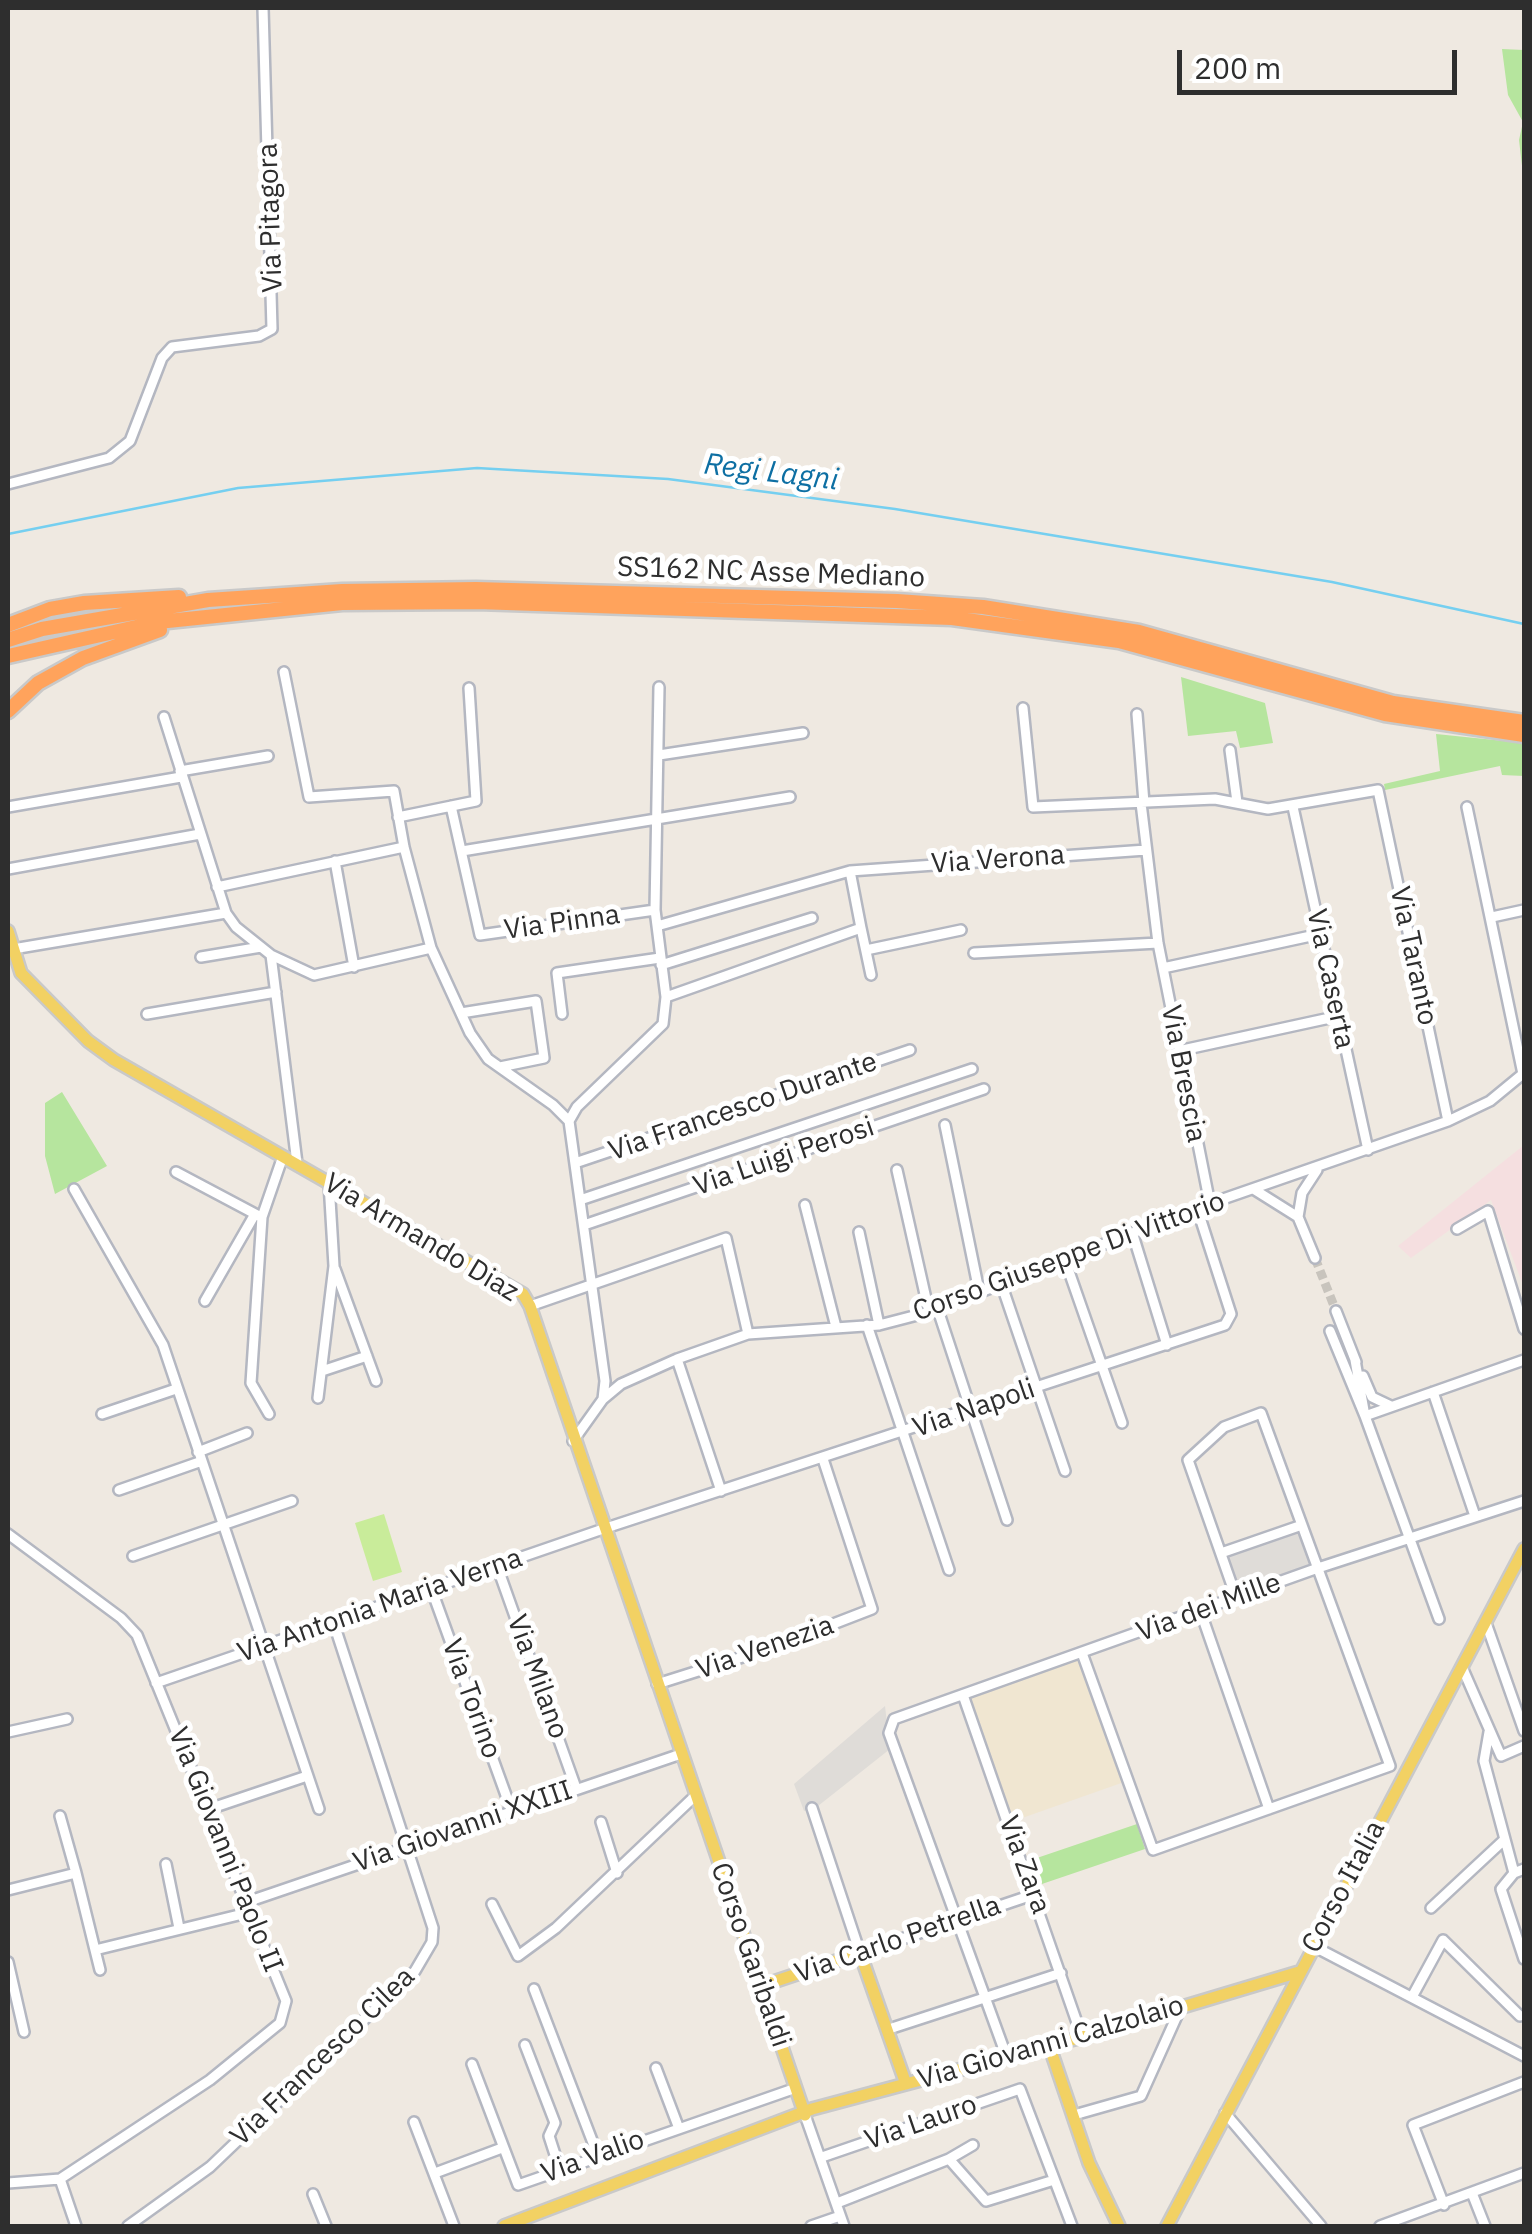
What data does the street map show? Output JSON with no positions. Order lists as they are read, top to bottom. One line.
{"streets":{"highway":["SS162 NC Asse Mediano"],"main road":["Via Armando Diaz","Corso Italia","Via Carlo Petrella","Corso Garibaldi","Via Giovanni Calzolaio"],"street":["Via Pitagora","Via Verona","Via Pinna","Via Taranto","Via Caserta","Via Brescia","Via Francesco Durante","Via Luigi Perosi","Corso Giuseppe Di Vittorio","Via Napoli","Via Antonia Maria Verna","Via dei Mille","Via Venezia","Via Milano","Via Torino","Via Giovanni XXIII","Via Giovanni Paolo II","Via Zara","Via Francesco Cilea","Via Lauro","Via Valio"]},"crossings":[["Via Verona","Via Brescia"],["Via Taranto","Via Caserta"],["Via Taranto","Corso Giuseppe Di Vittorio"],["Via Caserta","Corso Giuseppe Di Vittorio"],["Via Brescia","Corso Giuseppe Di Vittorio"],["Via Armando Diaz","Via Napoli"],["Via Armando Diaz","Via Antonia Maria Verna"],["Via Armando Diaz","Via Venezia"],["Via Armando Diaz","Via Giovanni XXIII"],["Via Armando Diaz","Corso Garibaldi"],["Corso Giuseppe Di Vittorio","Via Napoli"],["Via Napoli","Via Antonia Maria Verna"],["Via Napoli","Via Venezia"],["Via Antonia Maria Verna","Via Milano"],["Via Antonia Maria Verna","Via Torino"],["Via Antonia Maria Verna","Via Giovanni Paolo II"],["Via Antonia Maria Verna","Via Francesco Cilea"],["Via dei Mille","Via Zara"],["Via dei Mille","Via Carlo Petrella"],["Via Milano","Via Giovanni XXIII"],["Via Torino","Via Giovanni XXIII"],["Via Giovanni XXIII","Via Giovanni Paolo II"],["Via Giovanni XXIII","Via Francesco Cilea"],["Via Zara","Via Carlo Petrella"],["Via Zara","Via Giovanni Calzolaio"],["Corso Italia","Via Giovanni Calzolaio"],["Via Carlo Petrella","Corso Garibaldi"],["Corso Garibaldi","Via Giovanni Calzolaio"],["Corso Garibaldi","Via Valio"]],"water":["Regi Lagni"],"scale_bar":"200 m"}
